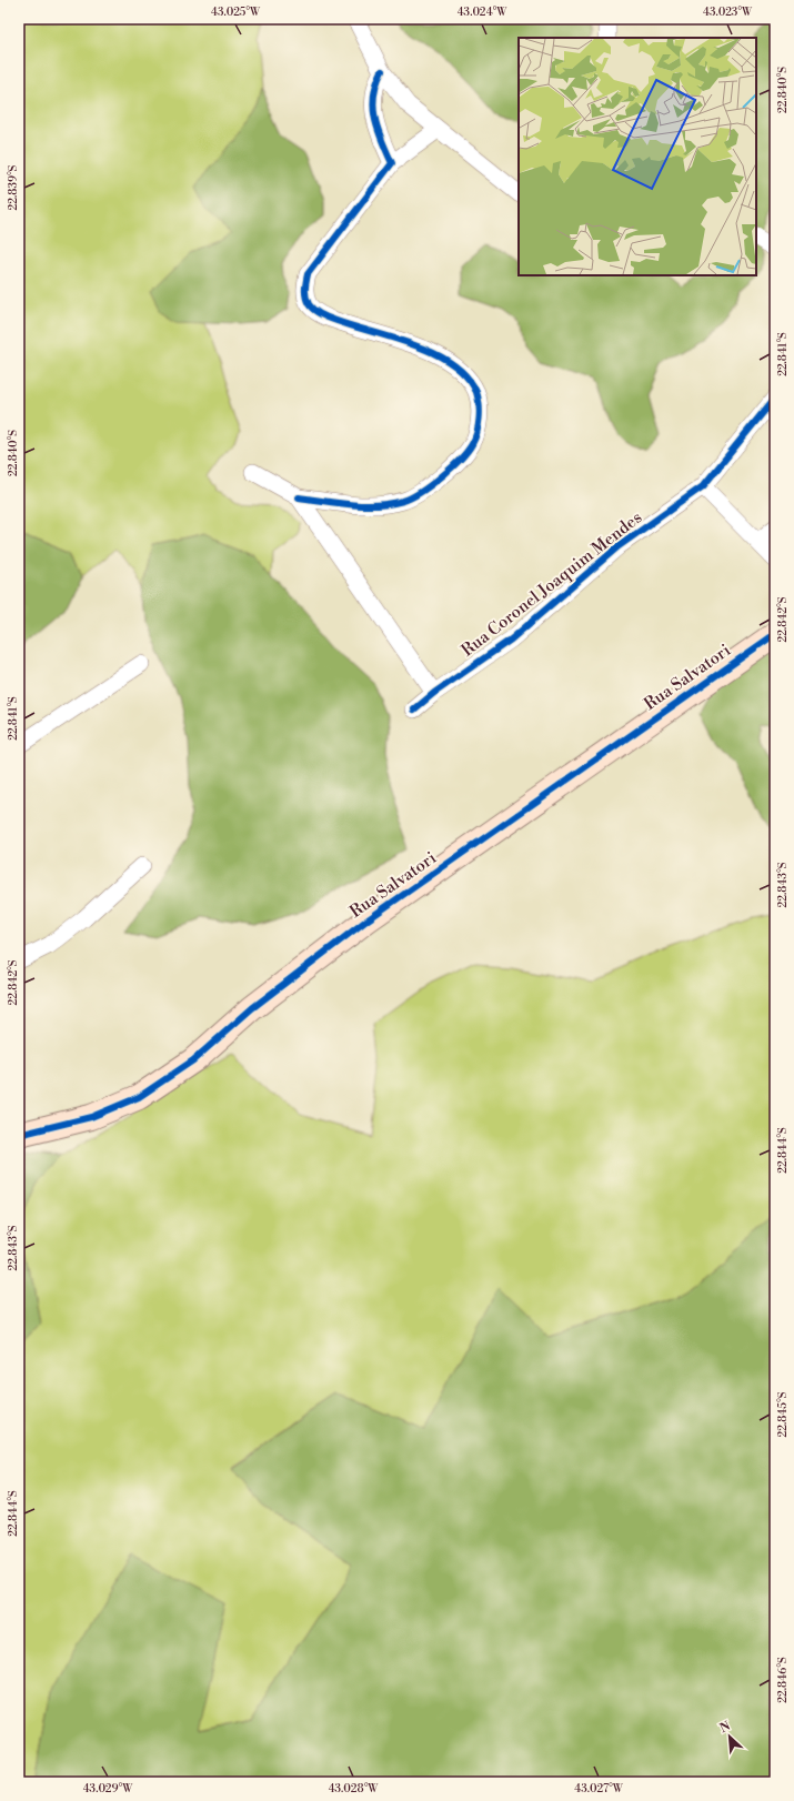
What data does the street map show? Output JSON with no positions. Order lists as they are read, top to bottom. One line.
{"streets":{"street":["Rua Coronel Joaquim Mendes","Rua Salvatori"]},"north":"top left","coordinates":["43.025°W","43.024°W","43.023°W","22.840°S","22.839°S","22.841°S","22.842°S","22.843°S","22.844°S","22.845°S","22.846°S","43.029°W","43.028°W","43.027°W"]}
